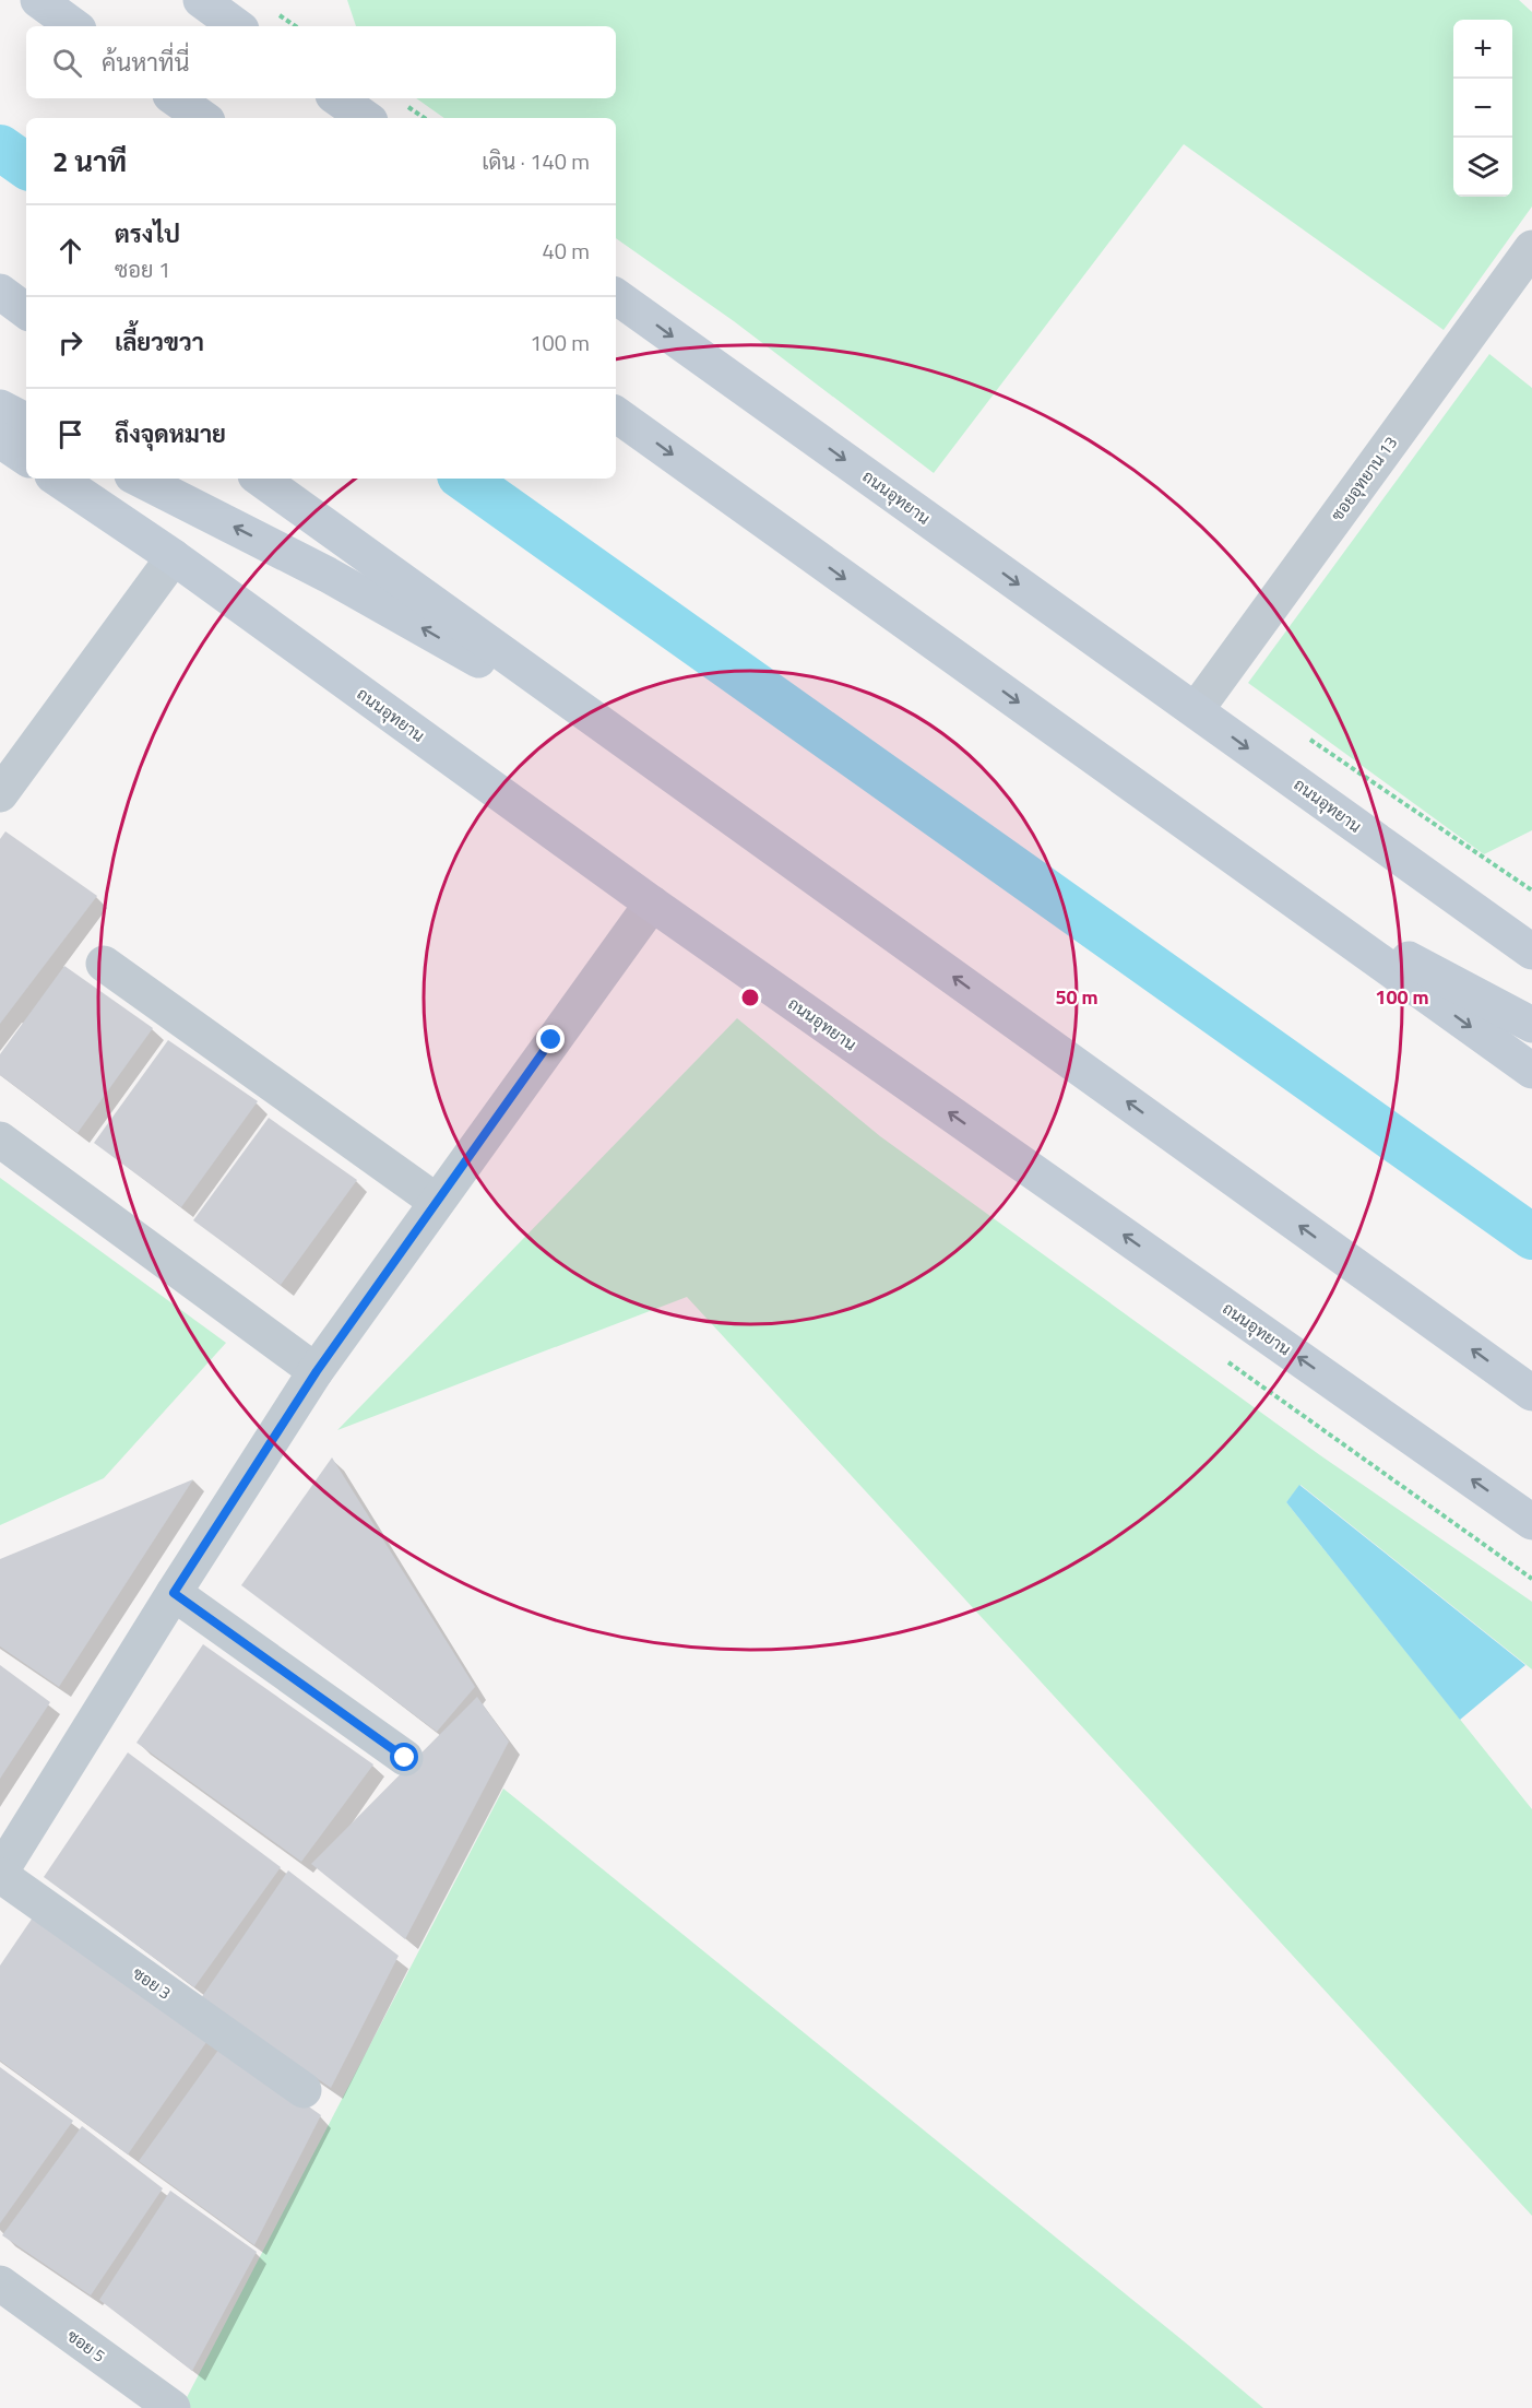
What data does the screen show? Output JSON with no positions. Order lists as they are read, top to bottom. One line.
{"streets":{"main road":["ถนนอุทยาน"],"street":["ซอยอุทยาน 13","ซอย 3","ซอย 5"]},"crossings":[["ซอยอุทยาน 13","ถนนอุทยาน"]],"page":{"map_buttons":["+","−"],"search":"ค้นหาที่นี่","heading":["2 นาที","เดิน · 140 m"],"list":[["ตรงไป","ซอย 1","40 m"],["เลี้ยวขวา","100 m"],"ถึงจุดหมาย"]},"rings":["50 m","100 m"]}
